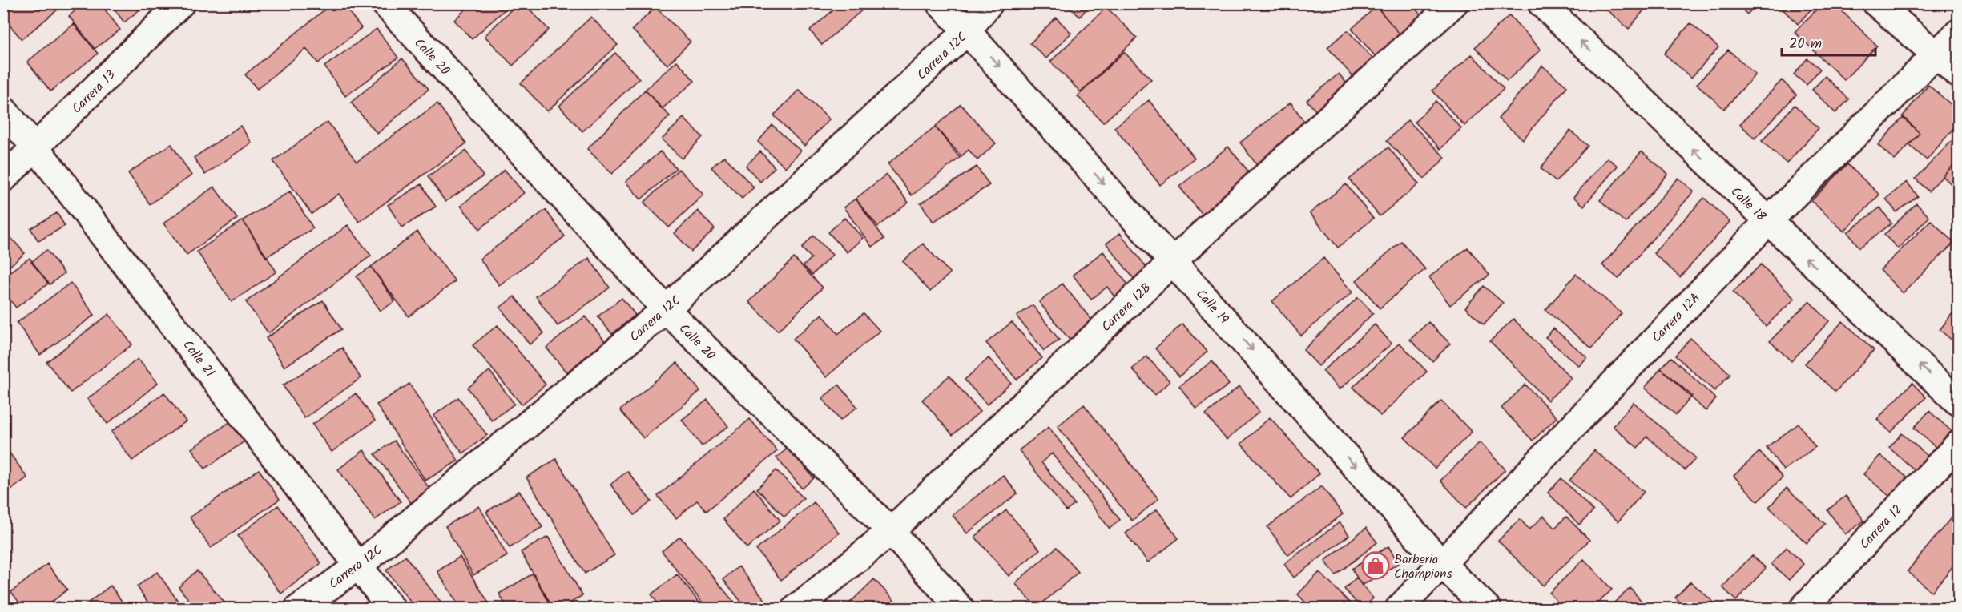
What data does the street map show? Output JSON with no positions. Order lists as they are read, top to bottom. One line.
{"streets":{"street":["Carrera 12C","Calle 20","Carrera 13","Calle 18","Calle 19","Carrera 12B","Carrera 12A","Calle 21","Carrera 12"]},"crossings":[["Carrera 12C","Calle 20"],["Carrera 12C","Calle 19"],["Carrera 12C","Calle 21"],["Calle 20","Carrera 12B"],["Carrera 13","Calle 21"],["Calle 18","Carrera 12A"],["Calle 19","Carrera 12B"],["Calle 19","Carrera 12A"]],"one_way":["Calle 18","Calle 19"],"places":{"shop":["Barberia Champions"]},"scale_bar":"20 m"}
